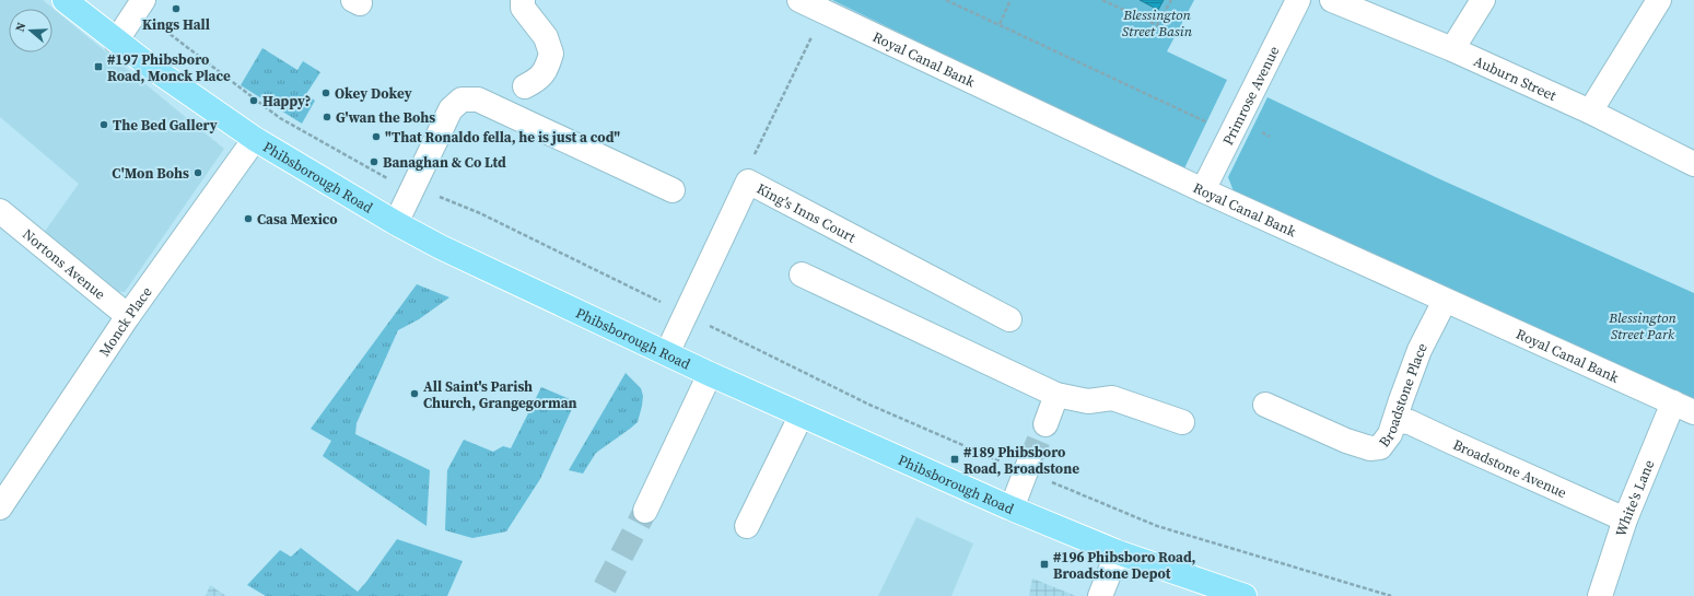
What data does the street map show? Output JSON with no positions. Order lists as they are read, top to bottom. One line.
{"streets":{"main road":["Phibsborough Road"],"street":["Royal Canal Bank","Auburn Street","Primrose Avenue","King's Inns Court","Nortons Avenue","Monck Place","Broadstone Place","Broadstone Avenue","White's Lane"]},"crossings":[["Royal Canal Bank","Primrose Avenue"],["Royal Canal Bank","Broadstone Place"],["Royal Canal Bank","White's Lane"],["Phibsborough Road","King's Inns Court"],["Phibsborough Road","Monck Place"],["Nortons Avenue","Monck Place"],["Broadstone Place","Broadstone Avenue"],["Broadstone Avenue","White's Lane"]],"parks":["Blessington Street Basin","Blessington Street Park"],"places":{"other":["Kings Hall","Okey Dokey","Happy?","G'wan the Bohs","The Bed Gallery","\"That Ronaldo fella, he is just a cod\"","Banaghan & Co Ltd","C'Mon Bohs","Casa Mexico","All Saint's Parish Church, Grangegorman"],"transit":["#197 Phibsboro Road, Monck Place","#189 Phibsboro Road, Broadstone","#196 Phibsboro Road, Broadstone Depot"]},"north":"left"}
